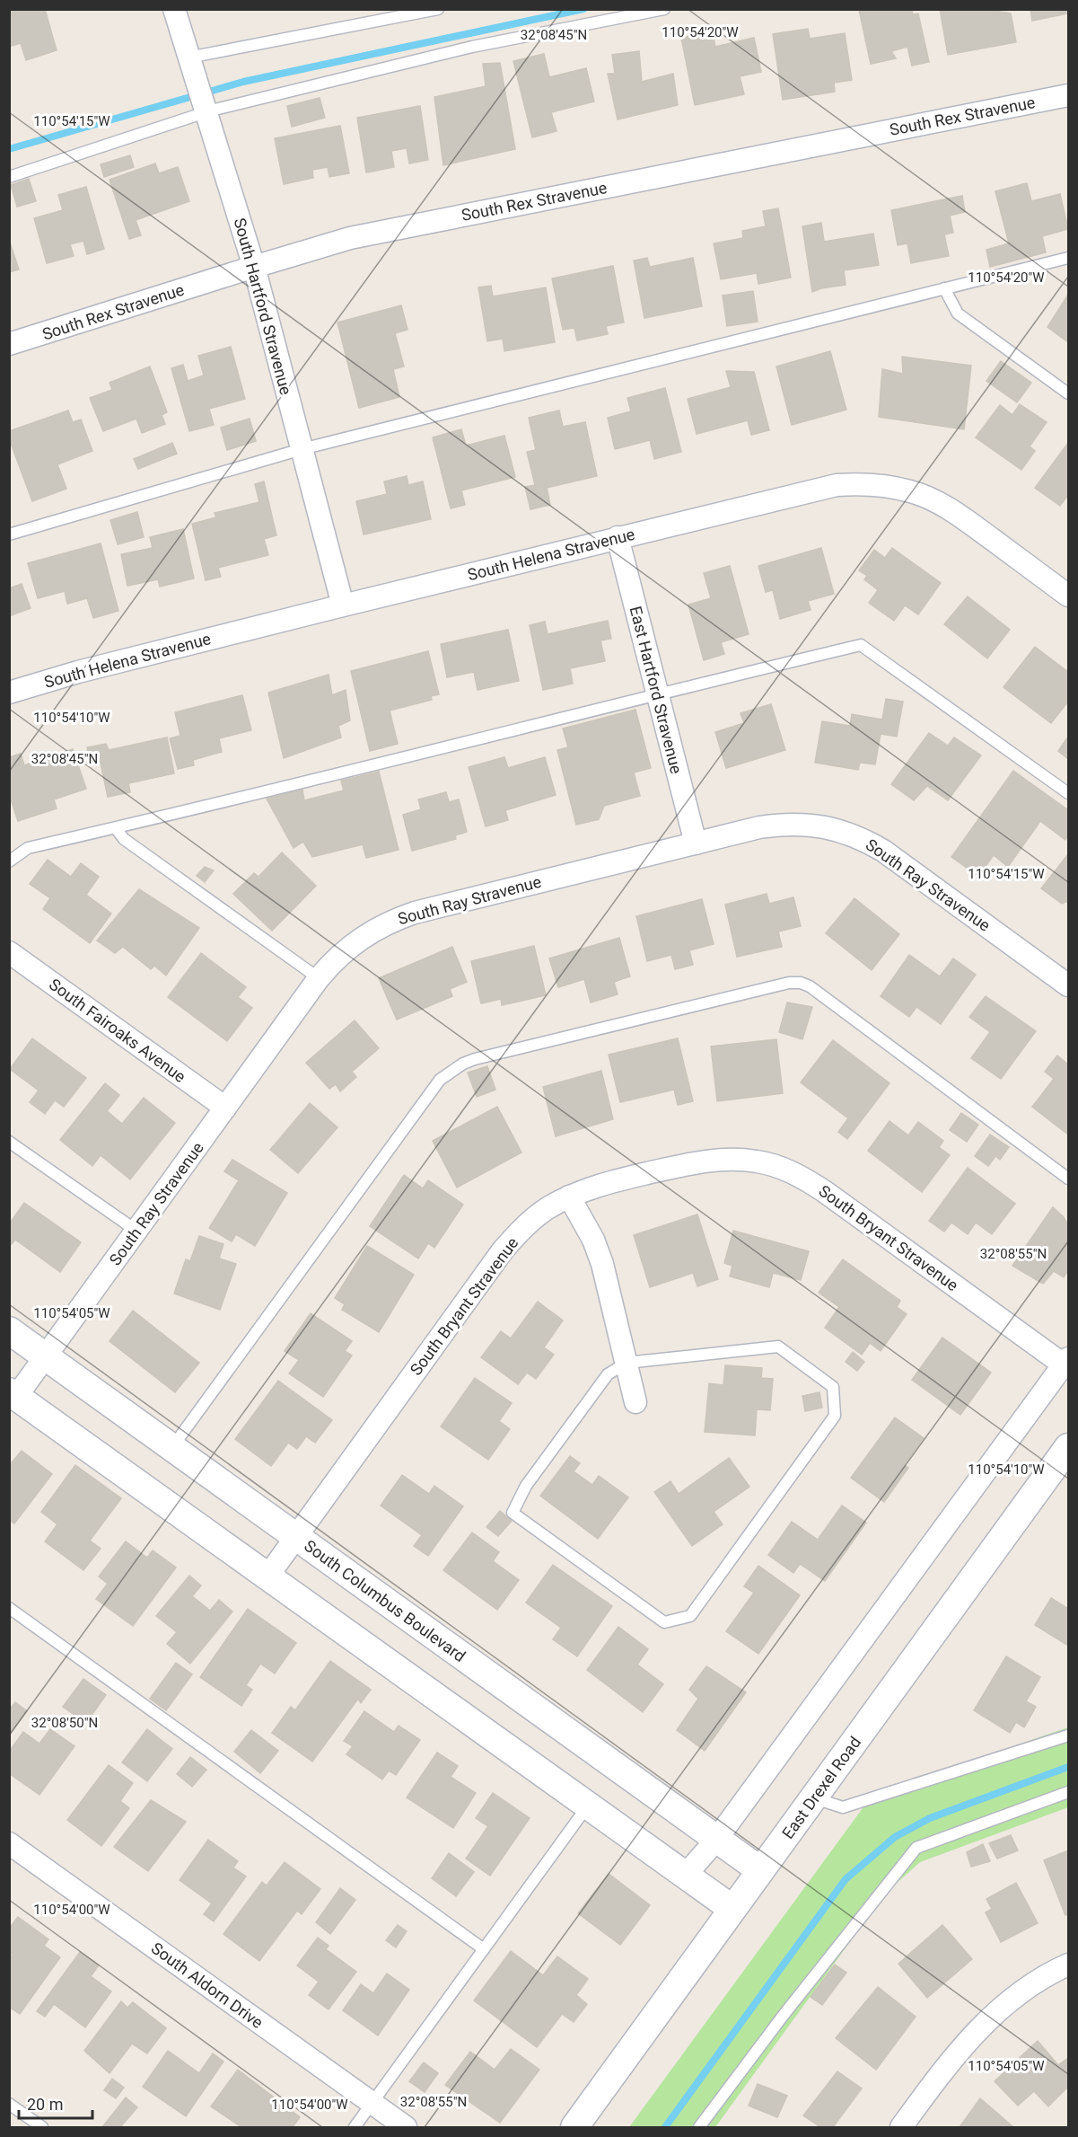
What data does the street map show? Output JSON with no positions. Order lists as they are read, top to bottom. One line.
{"streets":{"street":["South Rex Stravenue","South Hartford Stravenue","South Helena Stravenue","East Hartford Stravenue","South Ray Stravenue","South Fairoaks Avenue","South Bryant Stravenue","South Columbus Boulevard","East Drexel Road","South Aldorn Drive"]},"crossings":[["South Rex Stravenue","South Hartford Stravenue"],["South Hartford Stravenue","South Helena Stravenue"],["South Helena Stravenue","East Hartford Stravenue"],["East Hartford Stravenue","South Ray Stravenue"],["South Ray Stravenue","South Fairoaks Avenue"],["South Ray Stravenue","South Columbus Boulevard"],["South Bryant Stravenue","South Columbus Boulevard"],["South Columbus Boulevard","East Drexel Road"]],"scale_bar":"20 m","coordinates":["110°54'20\"W","32°08'45\"N","110°54'15\"W","110°54'10\"W","32°08'55\"N","110°54'05\"W","32°08'50\"N","110°54'00\"W"]}
